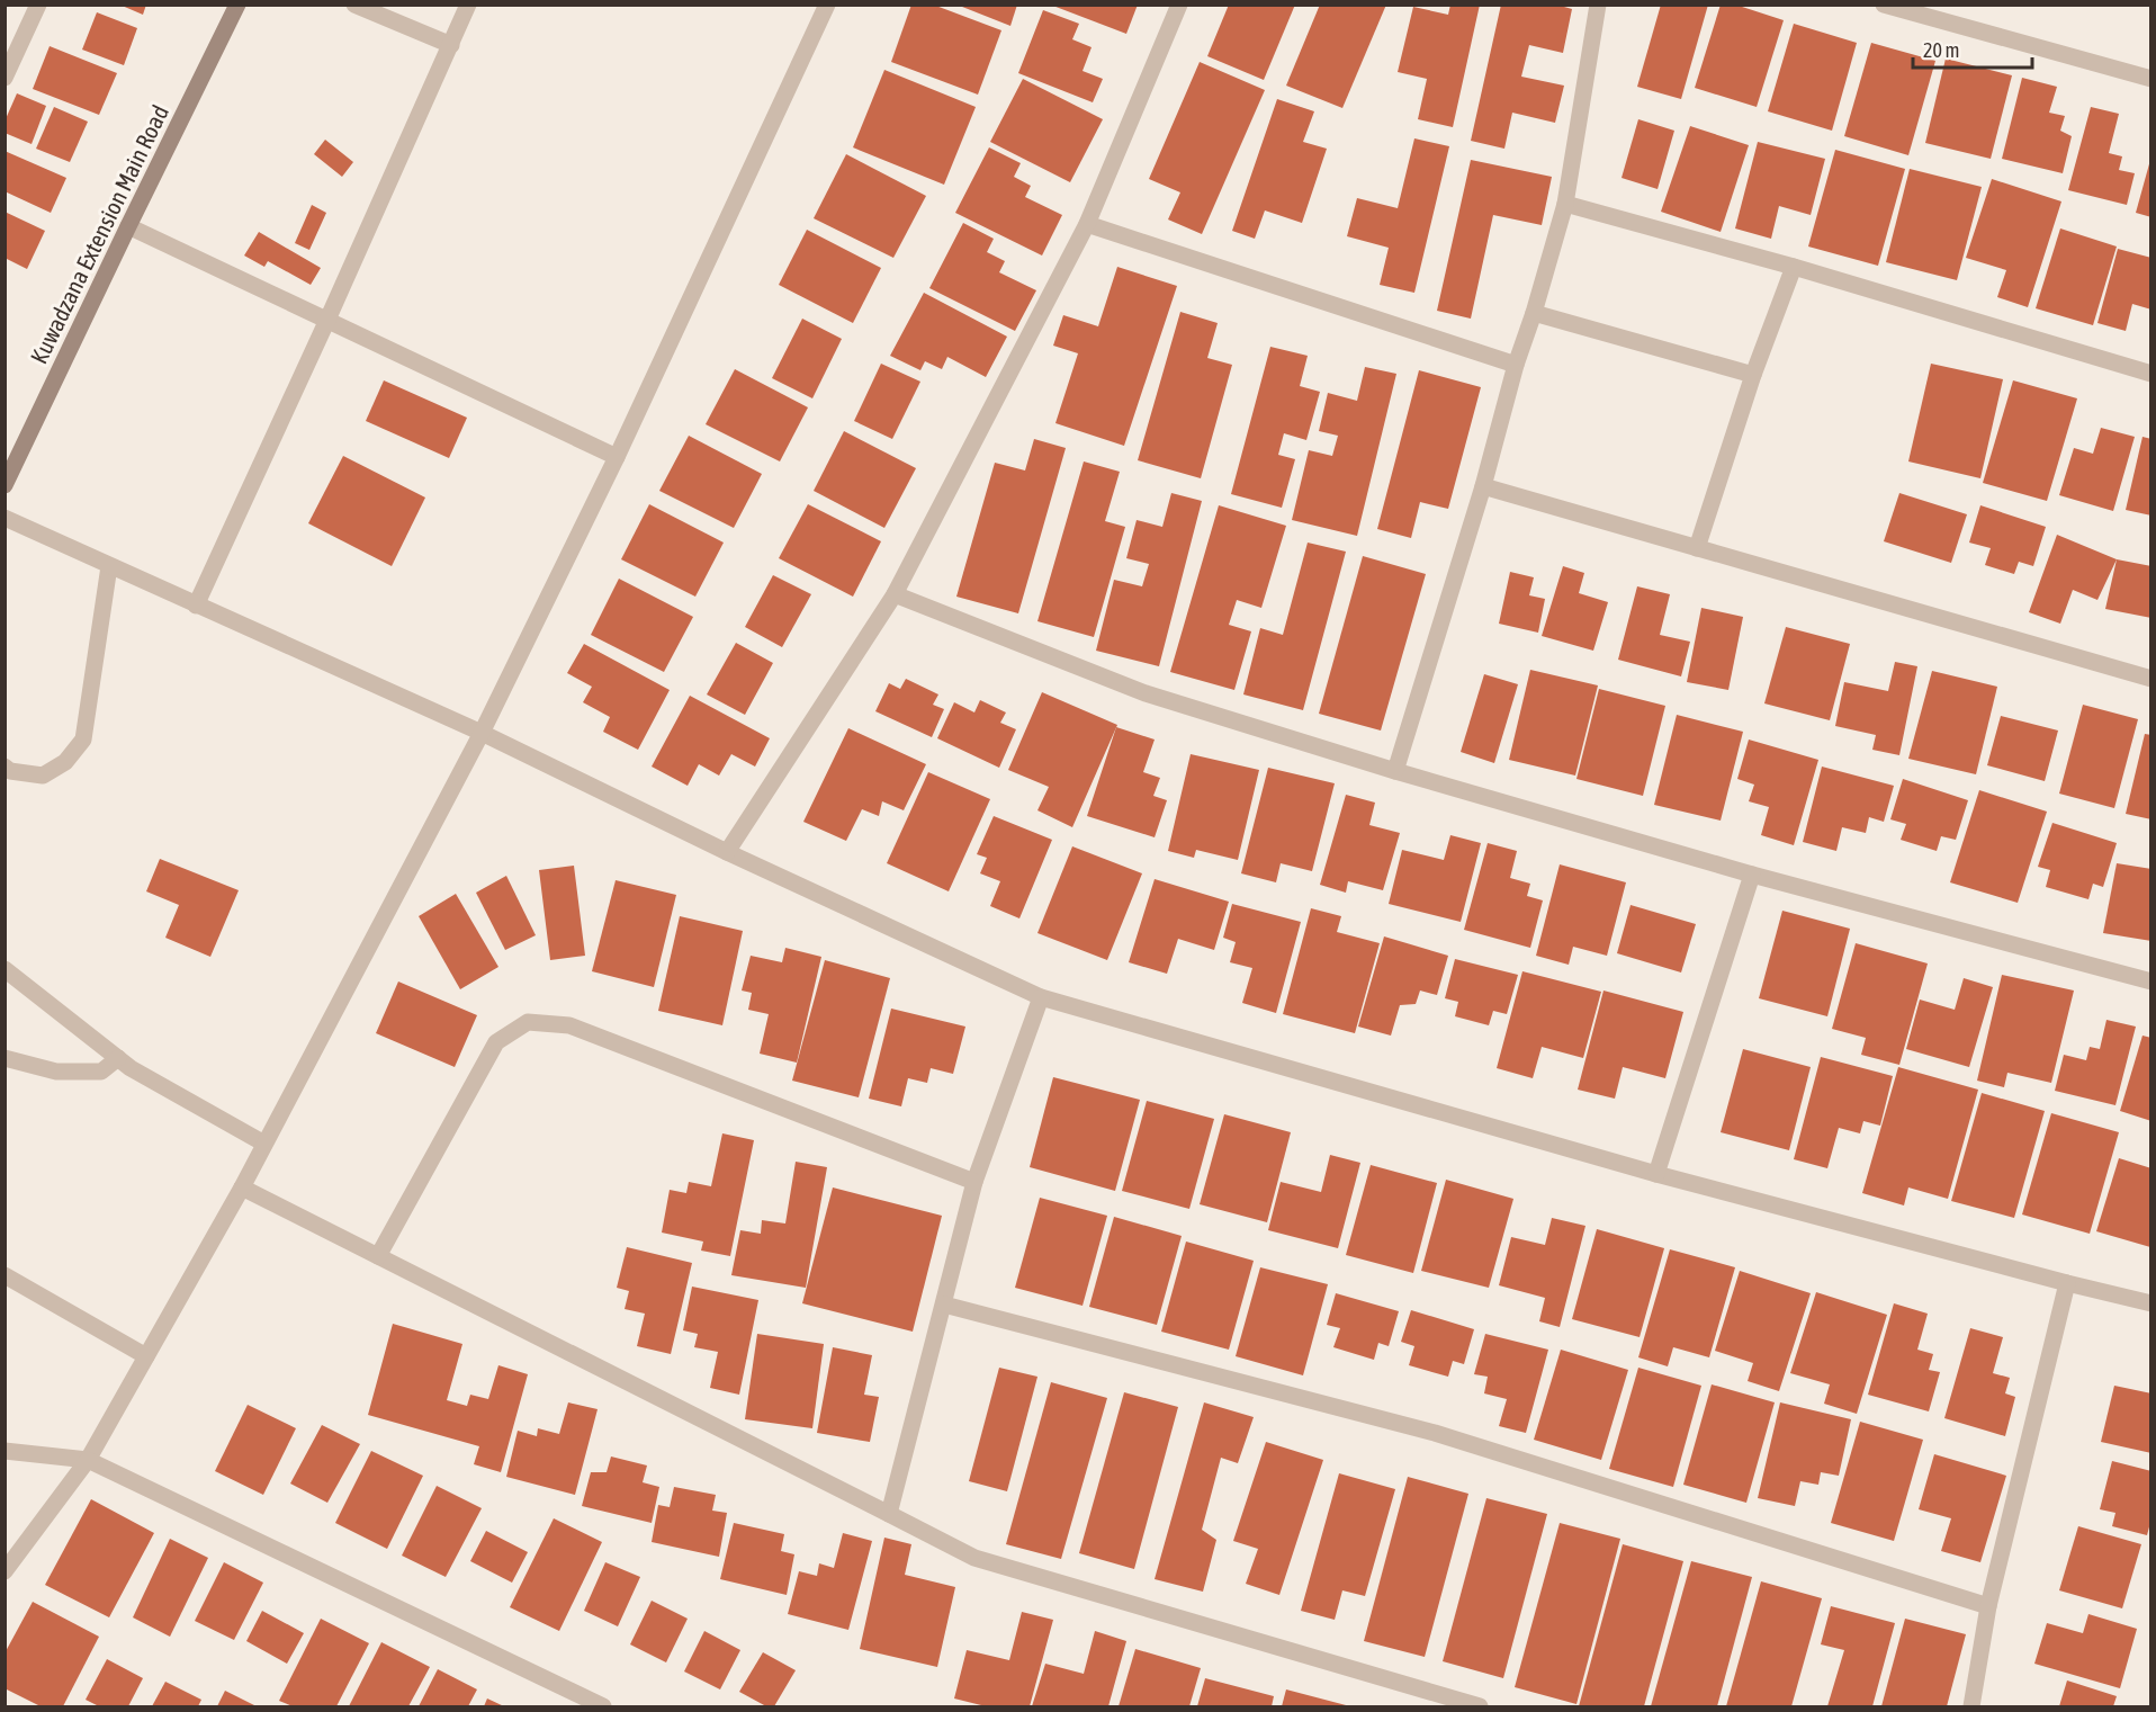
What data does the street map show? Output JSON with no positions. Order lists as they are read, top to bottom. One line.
{"streets":{"street":["Kuwadzana Extension Main Road"]},"scale_bar":"20 m"}
